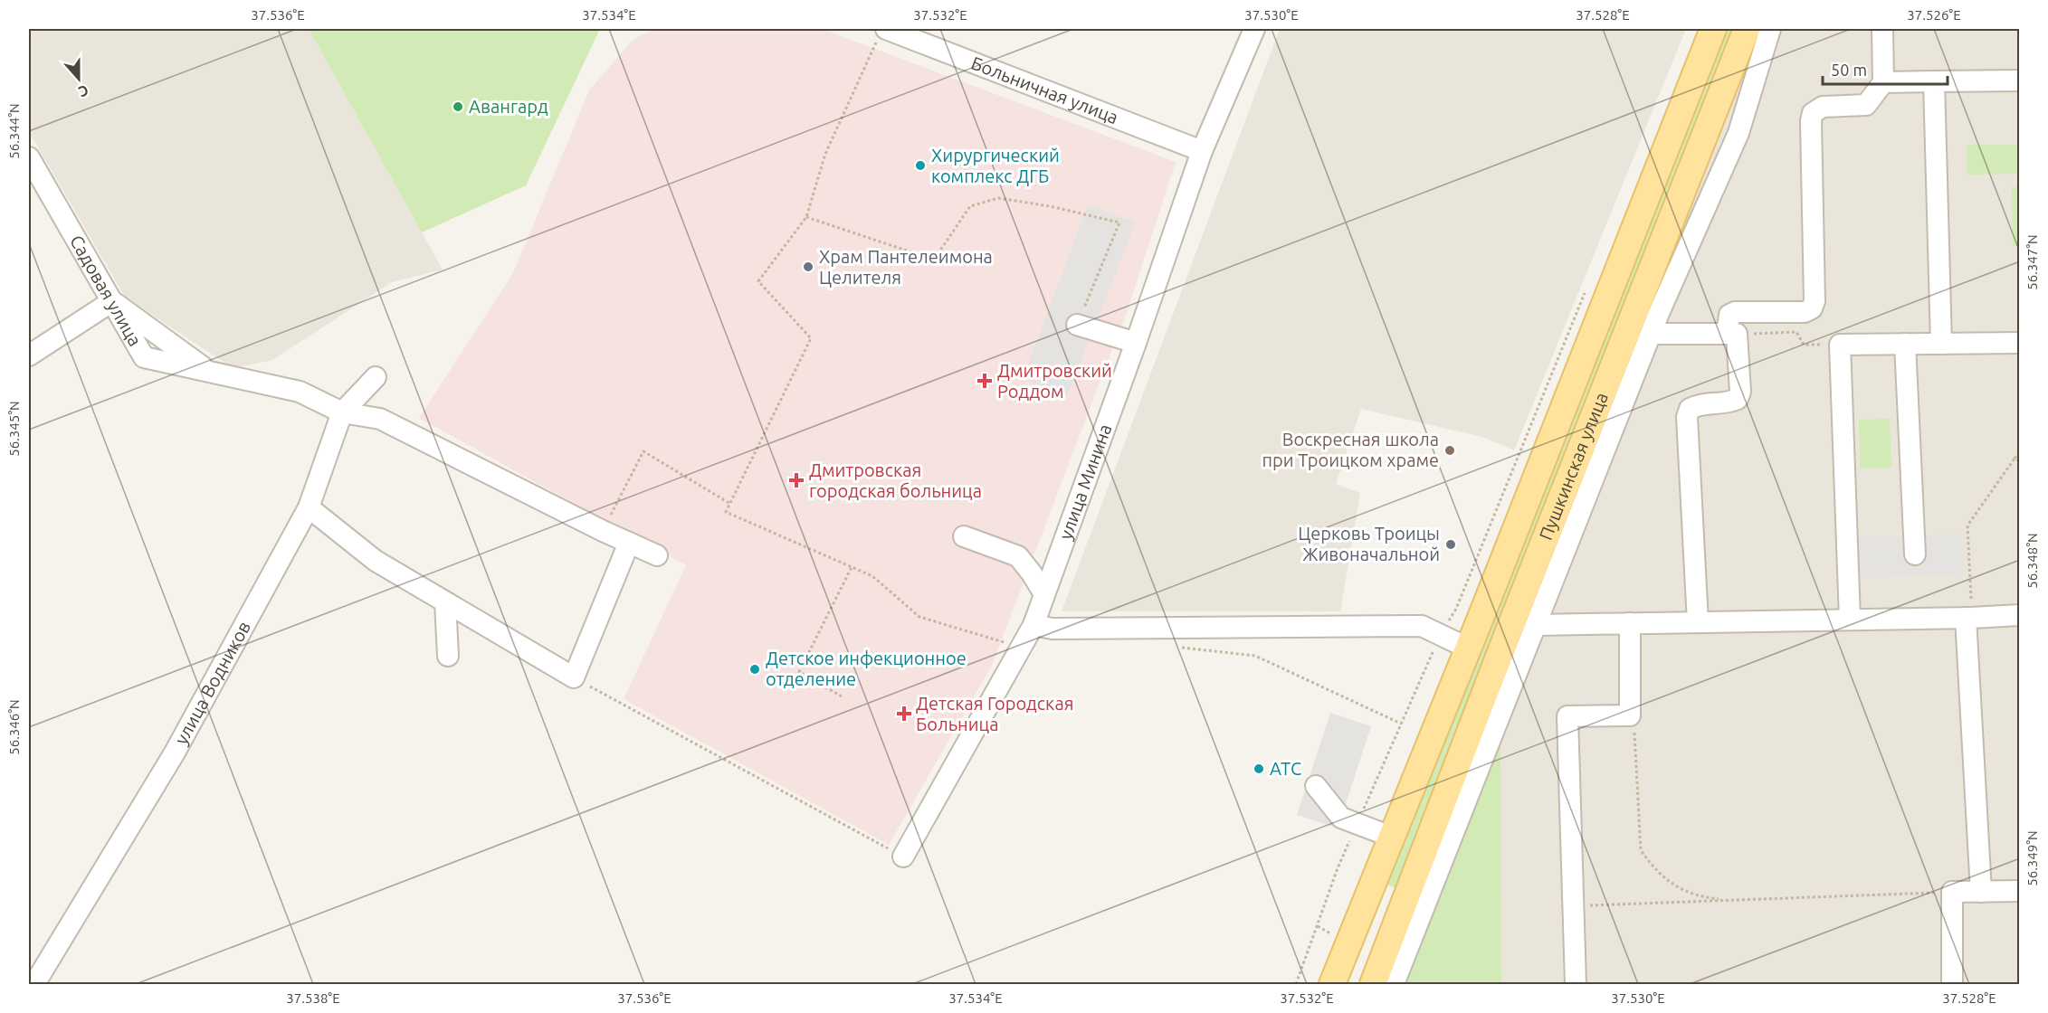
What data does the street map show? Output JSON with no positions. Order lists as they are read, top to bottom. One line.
{"streets":{"main road":["Пушкинская улица"],"street":["Больничная улица","Садовая улица","улица Минина","улица Водников"]},"crossings":[["Больничная улица","улица Минина"],["Садовая улица","улица Водников"]],"places":{"other":["Авангард","Хирургический комплекс ДГБ","Храм Пантелеимона Целителя","Воскресная школа при Троицком храме","Церковь Троицы Живоначальной","Детское инфекционное отделение","АТС"],"health":["Дмитровский Роддом","Дмитровская городская больница","Детская Городская Больница"]},"scale_bar":"50 m","north":"bottom","coordinates":["37.536°E","37.534°E","37.532°E","37.530°E","37.528°E","37.526°E","56.344°N","56.347°N","56.345°N","56.348°N","56.346°N","56.349°N","37.538°E"]}
